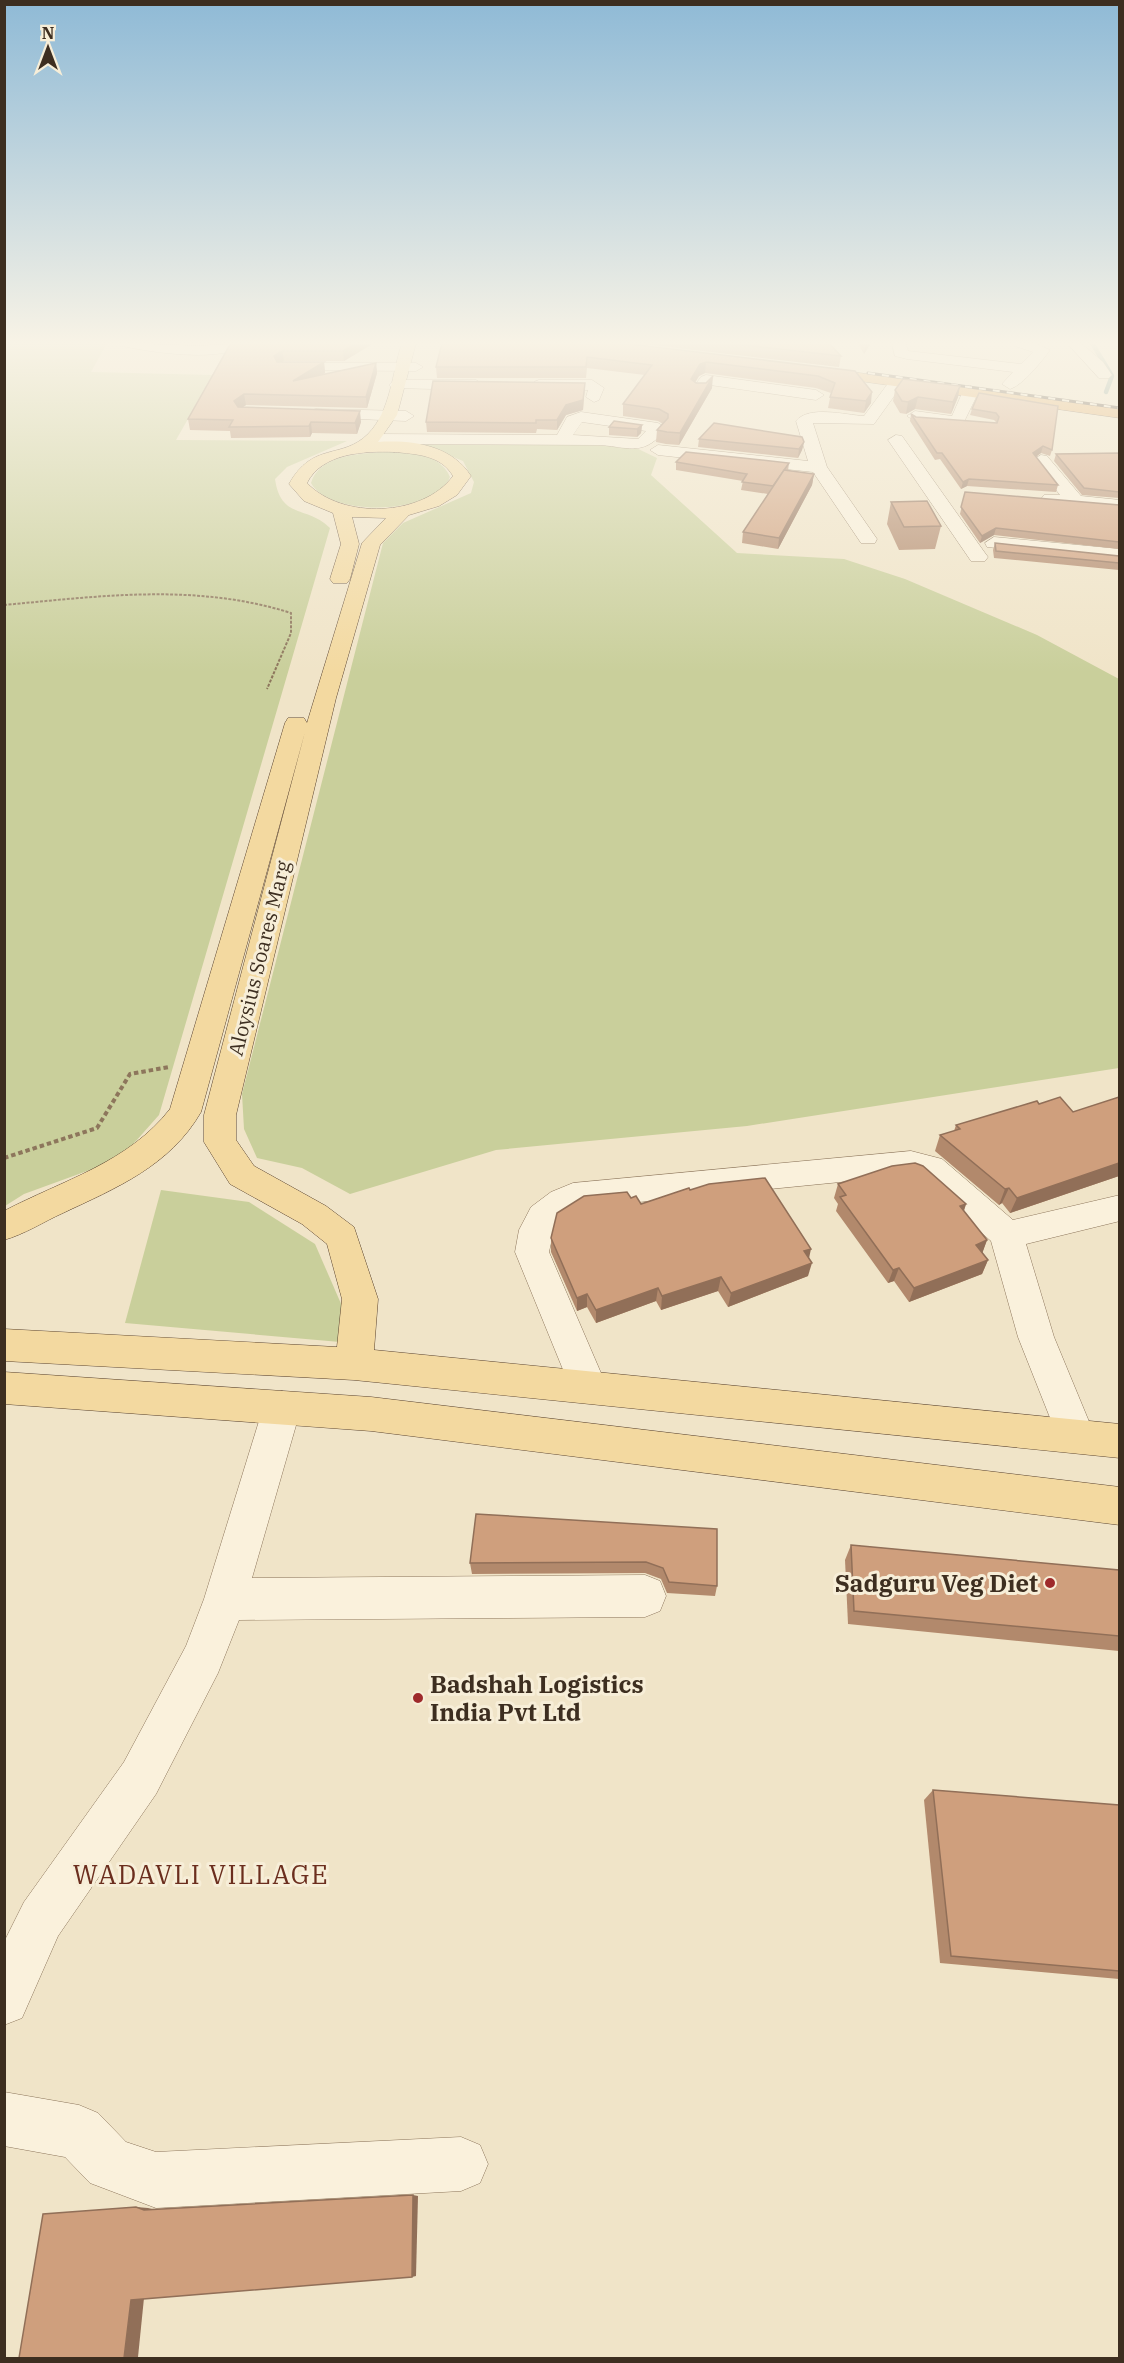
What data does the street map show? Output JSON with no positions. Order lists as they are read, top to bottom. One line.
{"streets":{"main road":["Aloysius Soares Marg"]},"districts":["WADAVLI VILLAGE"],"places":["Sadguru Veg Diet","Badshah Logistics India Pvt Ltd"],"north":"top"}
